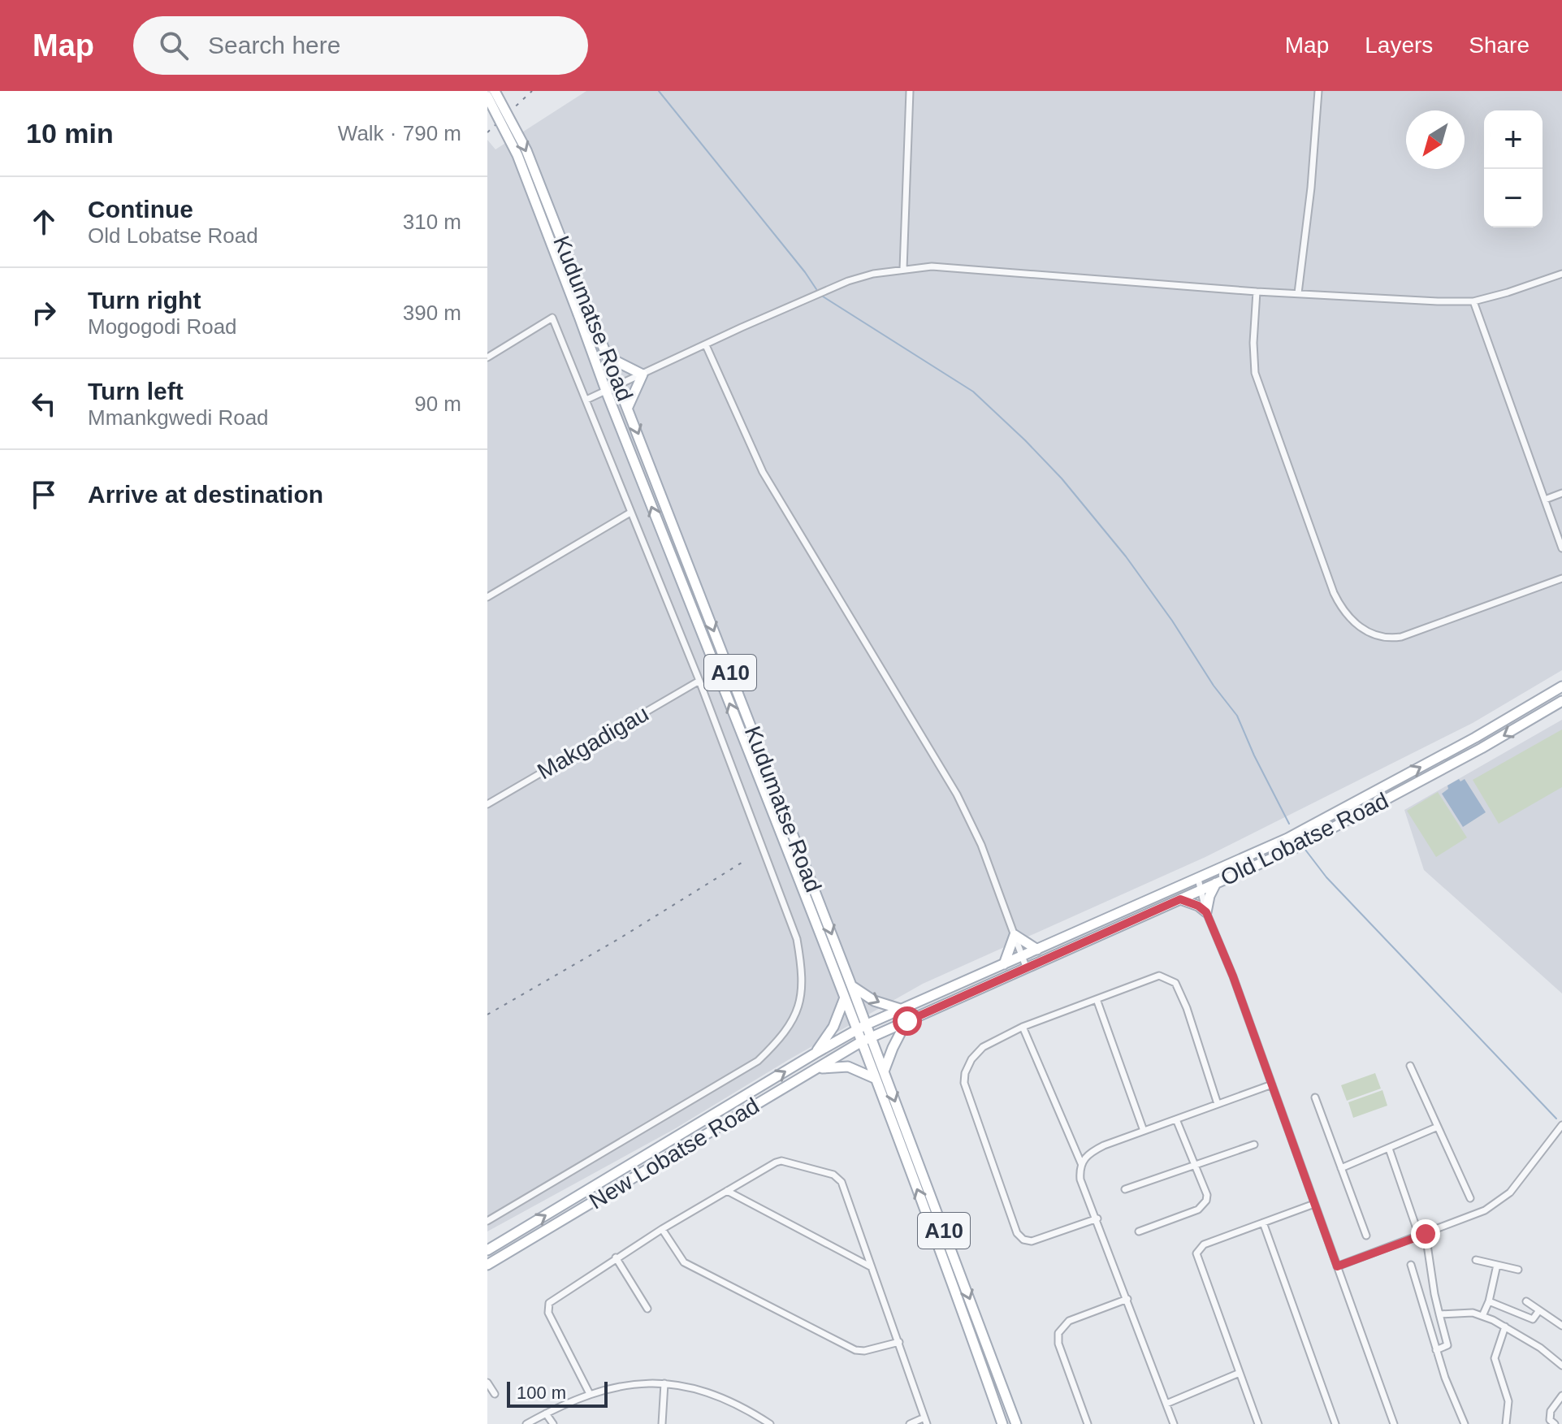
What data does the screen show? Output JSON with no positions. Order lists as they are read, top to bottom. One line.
{"streets":{"main road":["Kudumatse Road","A10","Old Lobatse Road","New Lobatse Road"],"street":["Makgadigau"]},"crossings":[["Kudumatse Road","Old Lobatse Road"],["Kudumatse Road","New Lobatse Road"],["Old Lobatse Road","New Lobatse Road"]],"scale_bar":"100 m","north":"bottom left","page":{"header":"Map","search":"Search here","nav":["Map","Layers","Share"],"heading":["10 min","Walk · 790 m"],"map_buttons":["+","−"],"list":[["Continue","Old Lobatse Road","310 m"],["Turn right","Mogogodi Road","390 m"],["Turn left","Mmankgwedi Road","90 m"],"Arrive at destination"],"scale":"100 m"}}
